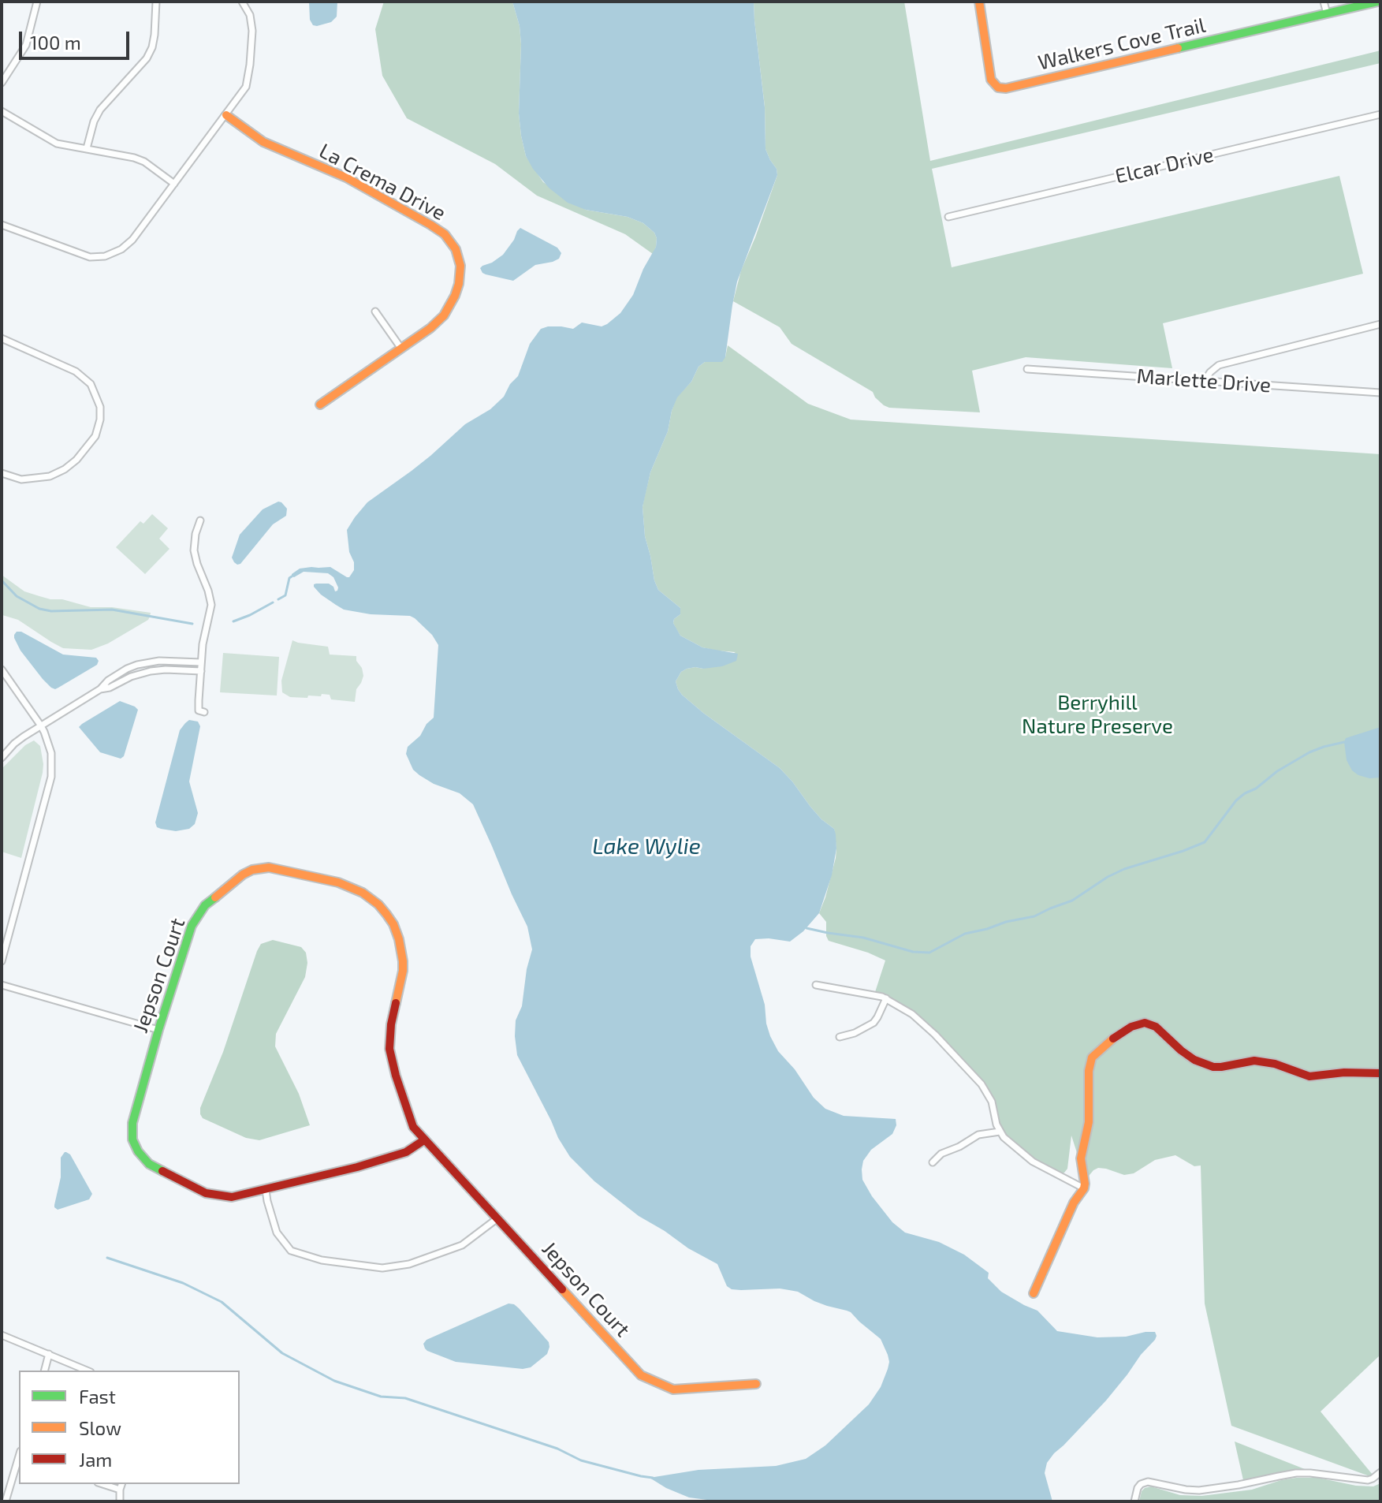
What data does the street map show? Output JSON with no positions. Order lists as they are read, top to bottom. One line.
{"streets":{"street":["Walkers Cove Trail","Elcar Drive","La Crema Drive","Marlette Drive","Jepson Court"]},"water":["Lake Wylie"],"parks":["Berryhill Nature Preserve"],"legend":["Fast","Slow","Jam"],"scale_bar":"100 m"}
